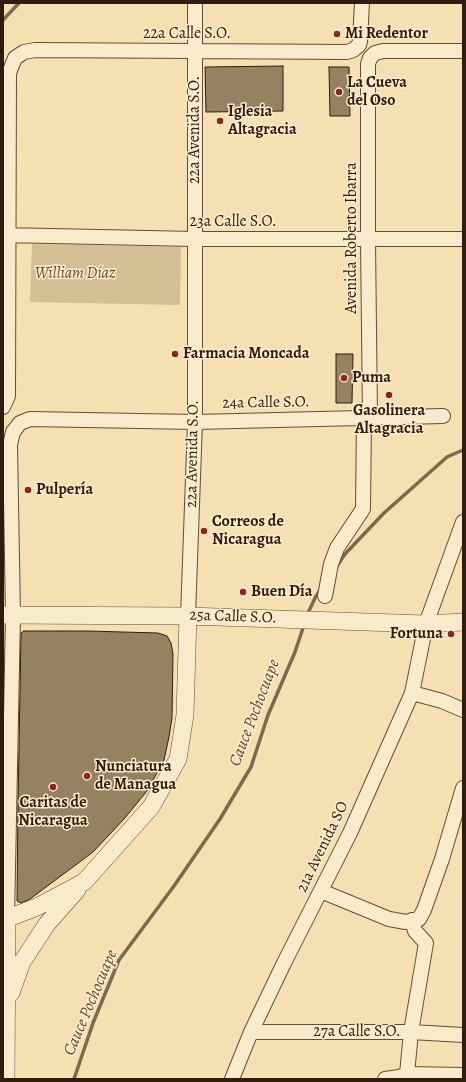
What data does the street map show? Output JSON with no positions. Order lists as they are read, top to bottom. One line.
{"streets":{"street":["22a Calle S.O.","22a Avenida S.O.","23a Calle S.O.","Avenida Roberto Ibarra","24a Calle S.O.","25a Calle S.O.","21a Avenida SO","27a Calle S.O."]},"crossings":[["22a Calle S.O.","22a Avenida S.O."],["22a Calle S.O.","23a Calle S.O."],["22a Avenida S.O.","23a Calle S.O."],["22a Avenida S.O.","24a Calle S.O."],["22a Avenida S.O.","25a Calle S.O."],["23a Calle S.O.","Avenida Roberto Ibarra"],["Avenida Roberto Ibarra","24a Calle S.O."],["24a Calle S.O.","25a Calle S.O."],["25a Calle S.O.","21a Avenida SO"],["21a Avenida SO","27a Calle S.O."]],"water":["Cauce Pochocuape"],"parks":["William Díaz"],"places":["Mi Redentor","La Cueva del Oso","Iglesia Altagracia","Farmacia Moncada","Puma","Gasolinera Altagracia","Pulpería","Correos de Nicaragua","Buen Día","Fortuna","Nunciatura de Managua","Caritas de Nicaragua"]}
